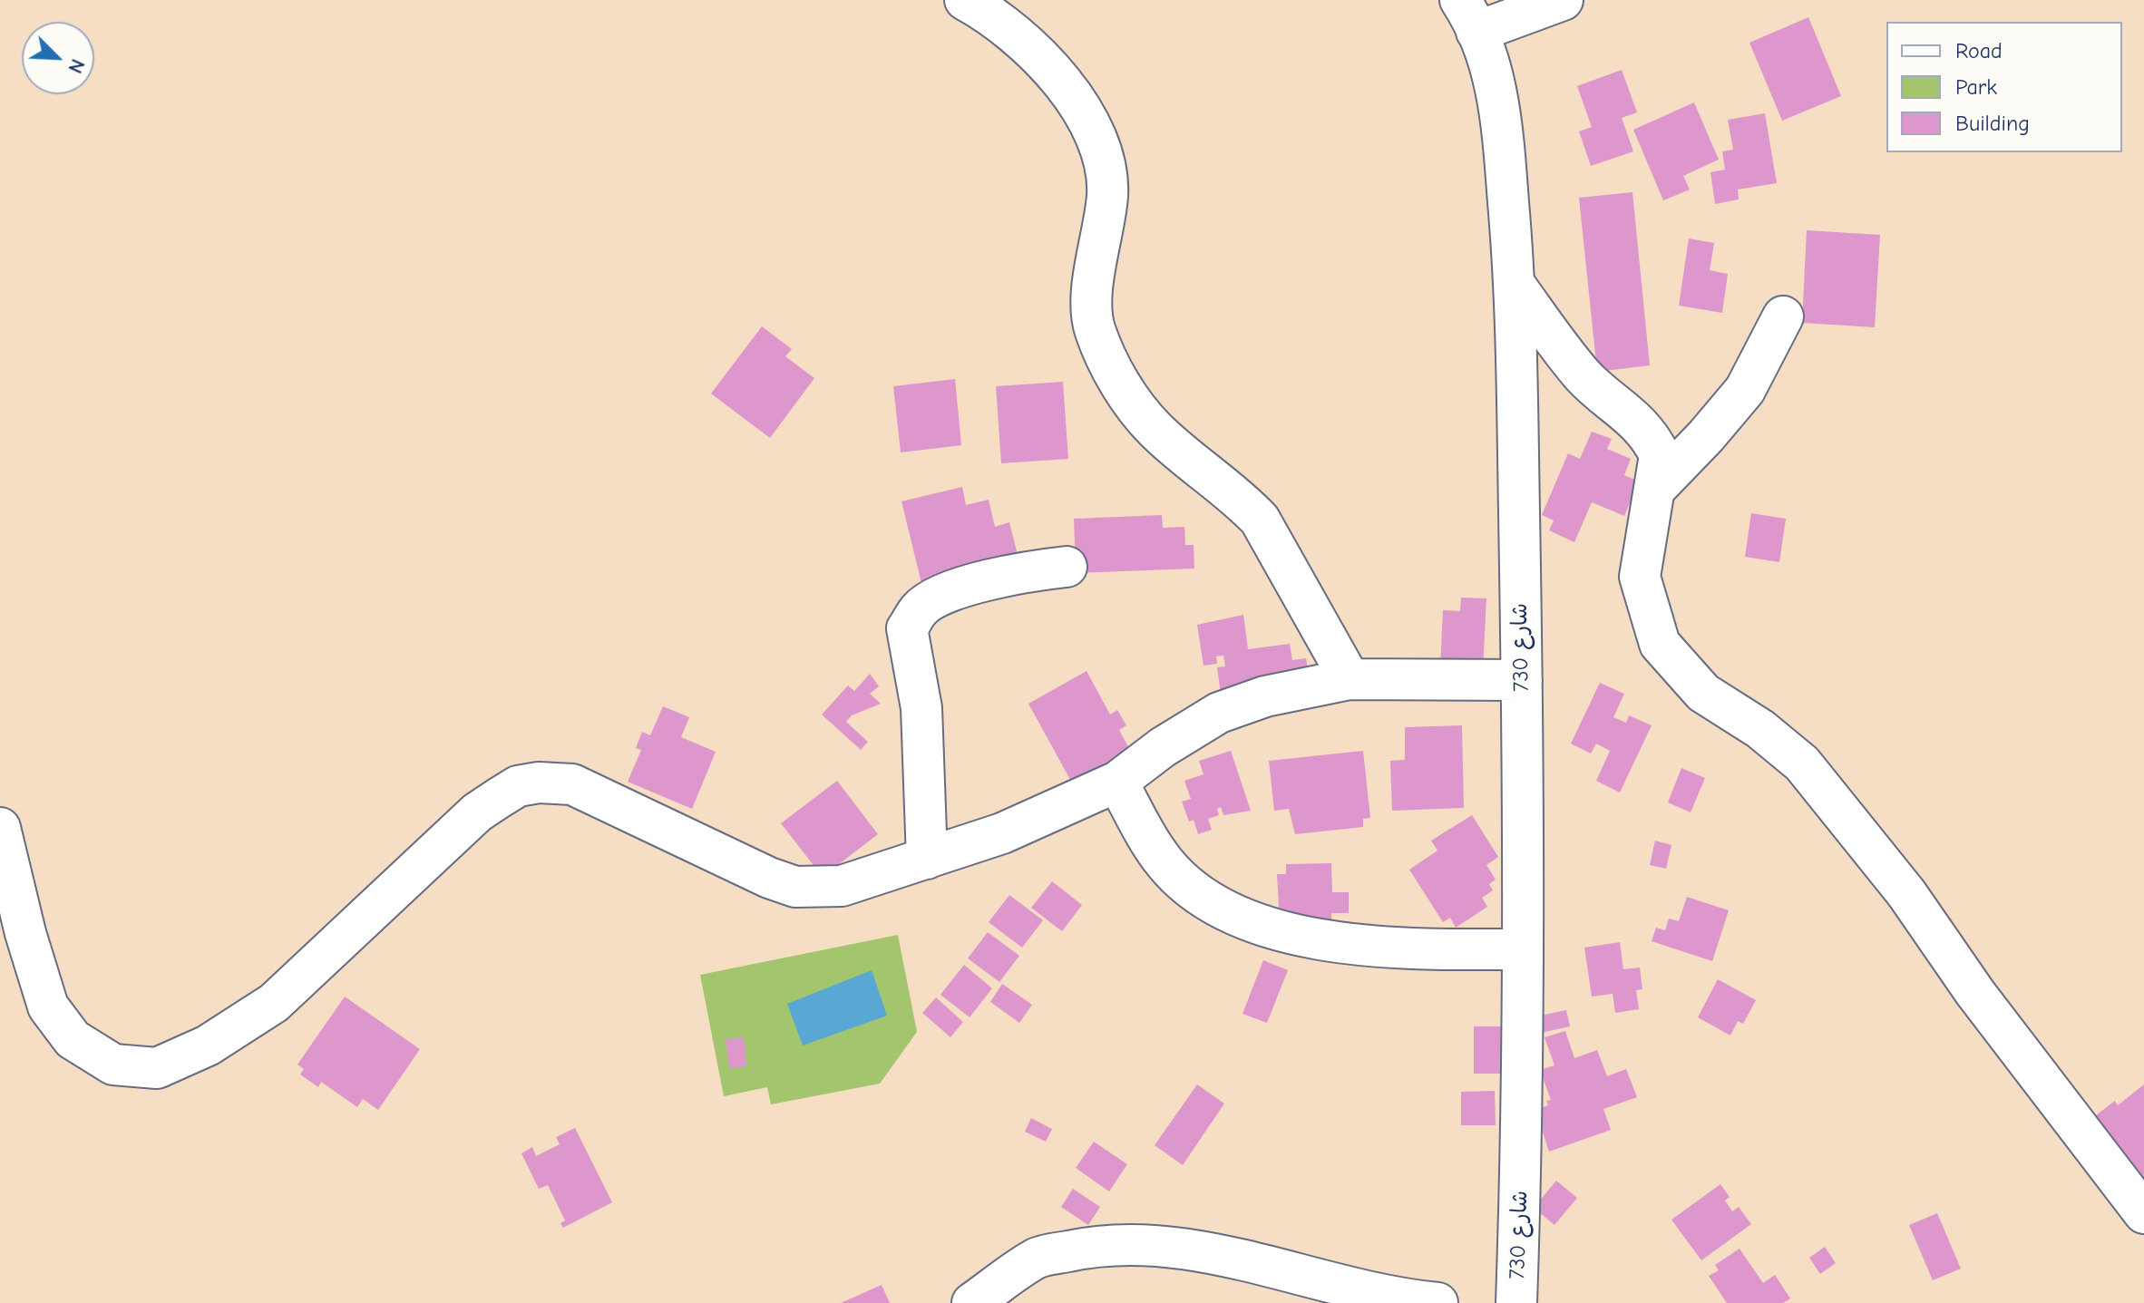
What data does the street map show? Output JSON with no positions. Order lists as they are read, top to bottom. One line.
{"streets":{"street":["شارع 730"]},"legend":["Road","Park","Building"],"north":"bottom right"}
